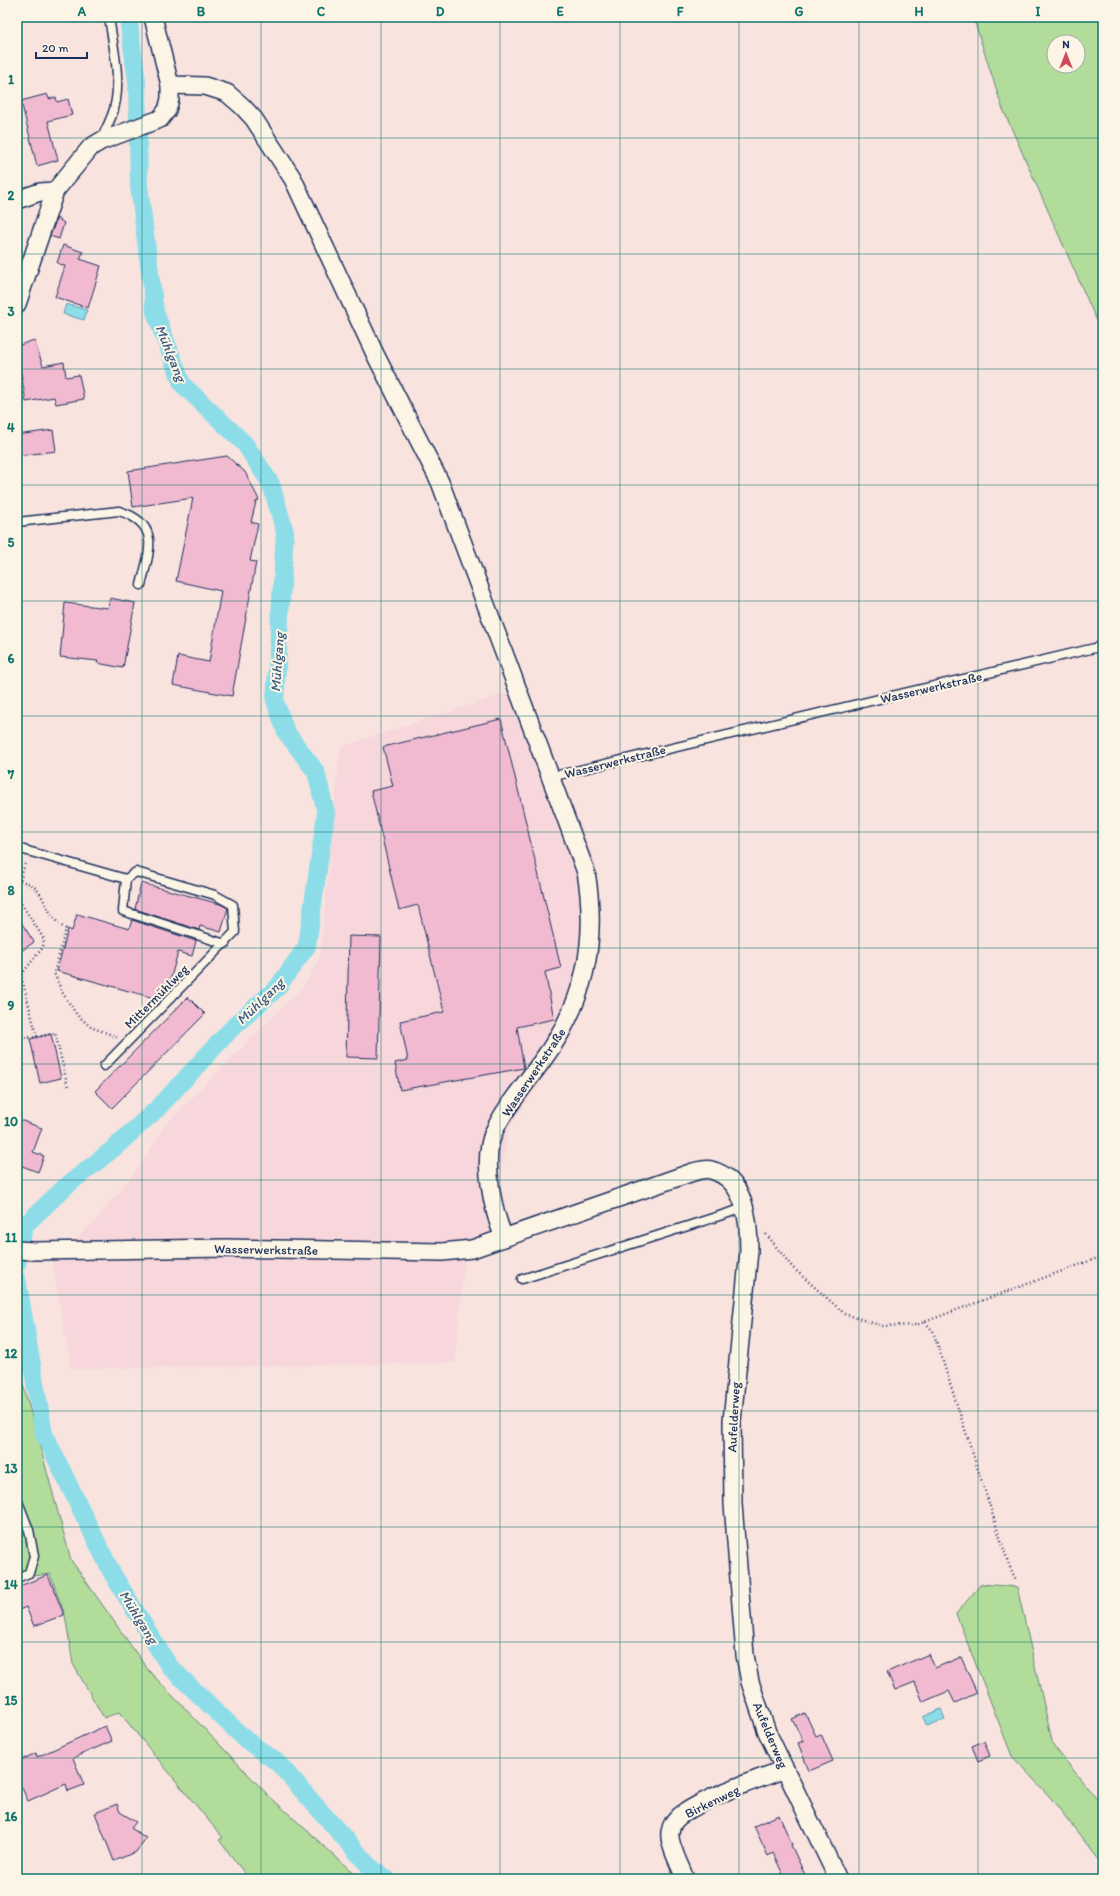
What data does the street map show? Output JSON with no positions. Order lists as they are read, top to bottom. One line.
{"streets":{"street":["Wasserwerkstraße","Aufelderweg","Birkenweg"],"lane":["Mittermühlweg"]},"crossings":[["Wasserwerkstraße","Aufelderweg"],["Aufelderweg","Birkenweg"]],"water":["Mühlgang"],"scale_bar":"20 m","north":"top","grid":{"columns":["A","B","C","D","E","F","G","H","I"],"rows":["1","2","3","4","5","6","7","8","9","10","11","12","13","14","15","16"]}}
